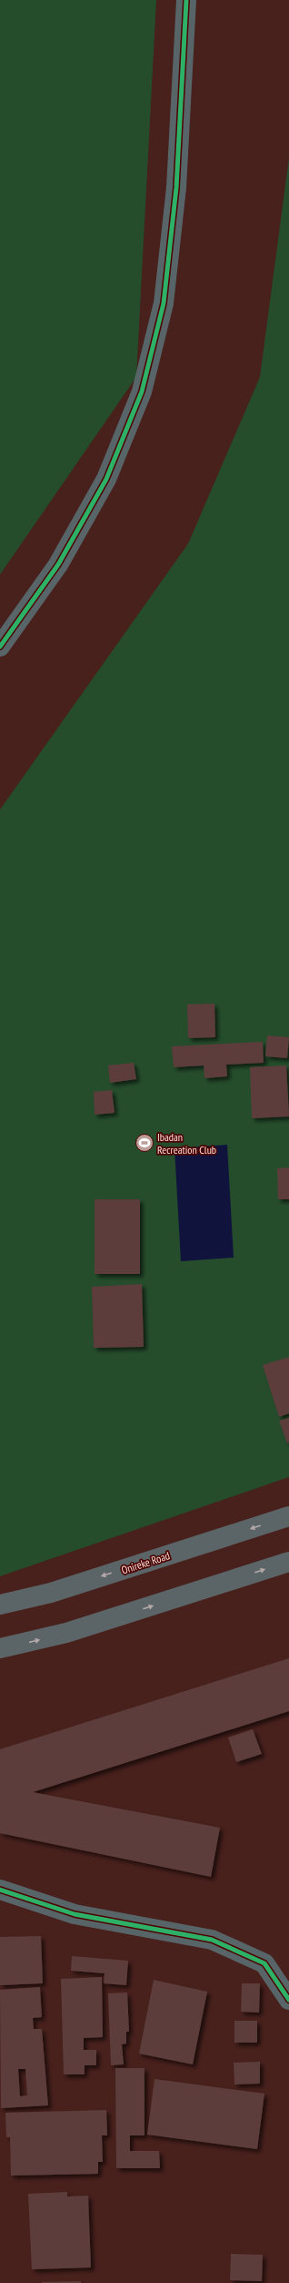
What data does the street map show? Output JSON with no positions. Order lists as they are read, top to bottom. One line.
{"streets":{"main road":["Onireke Road"]},"places":{"sports":["Ibadan Recreation Club"]}}
